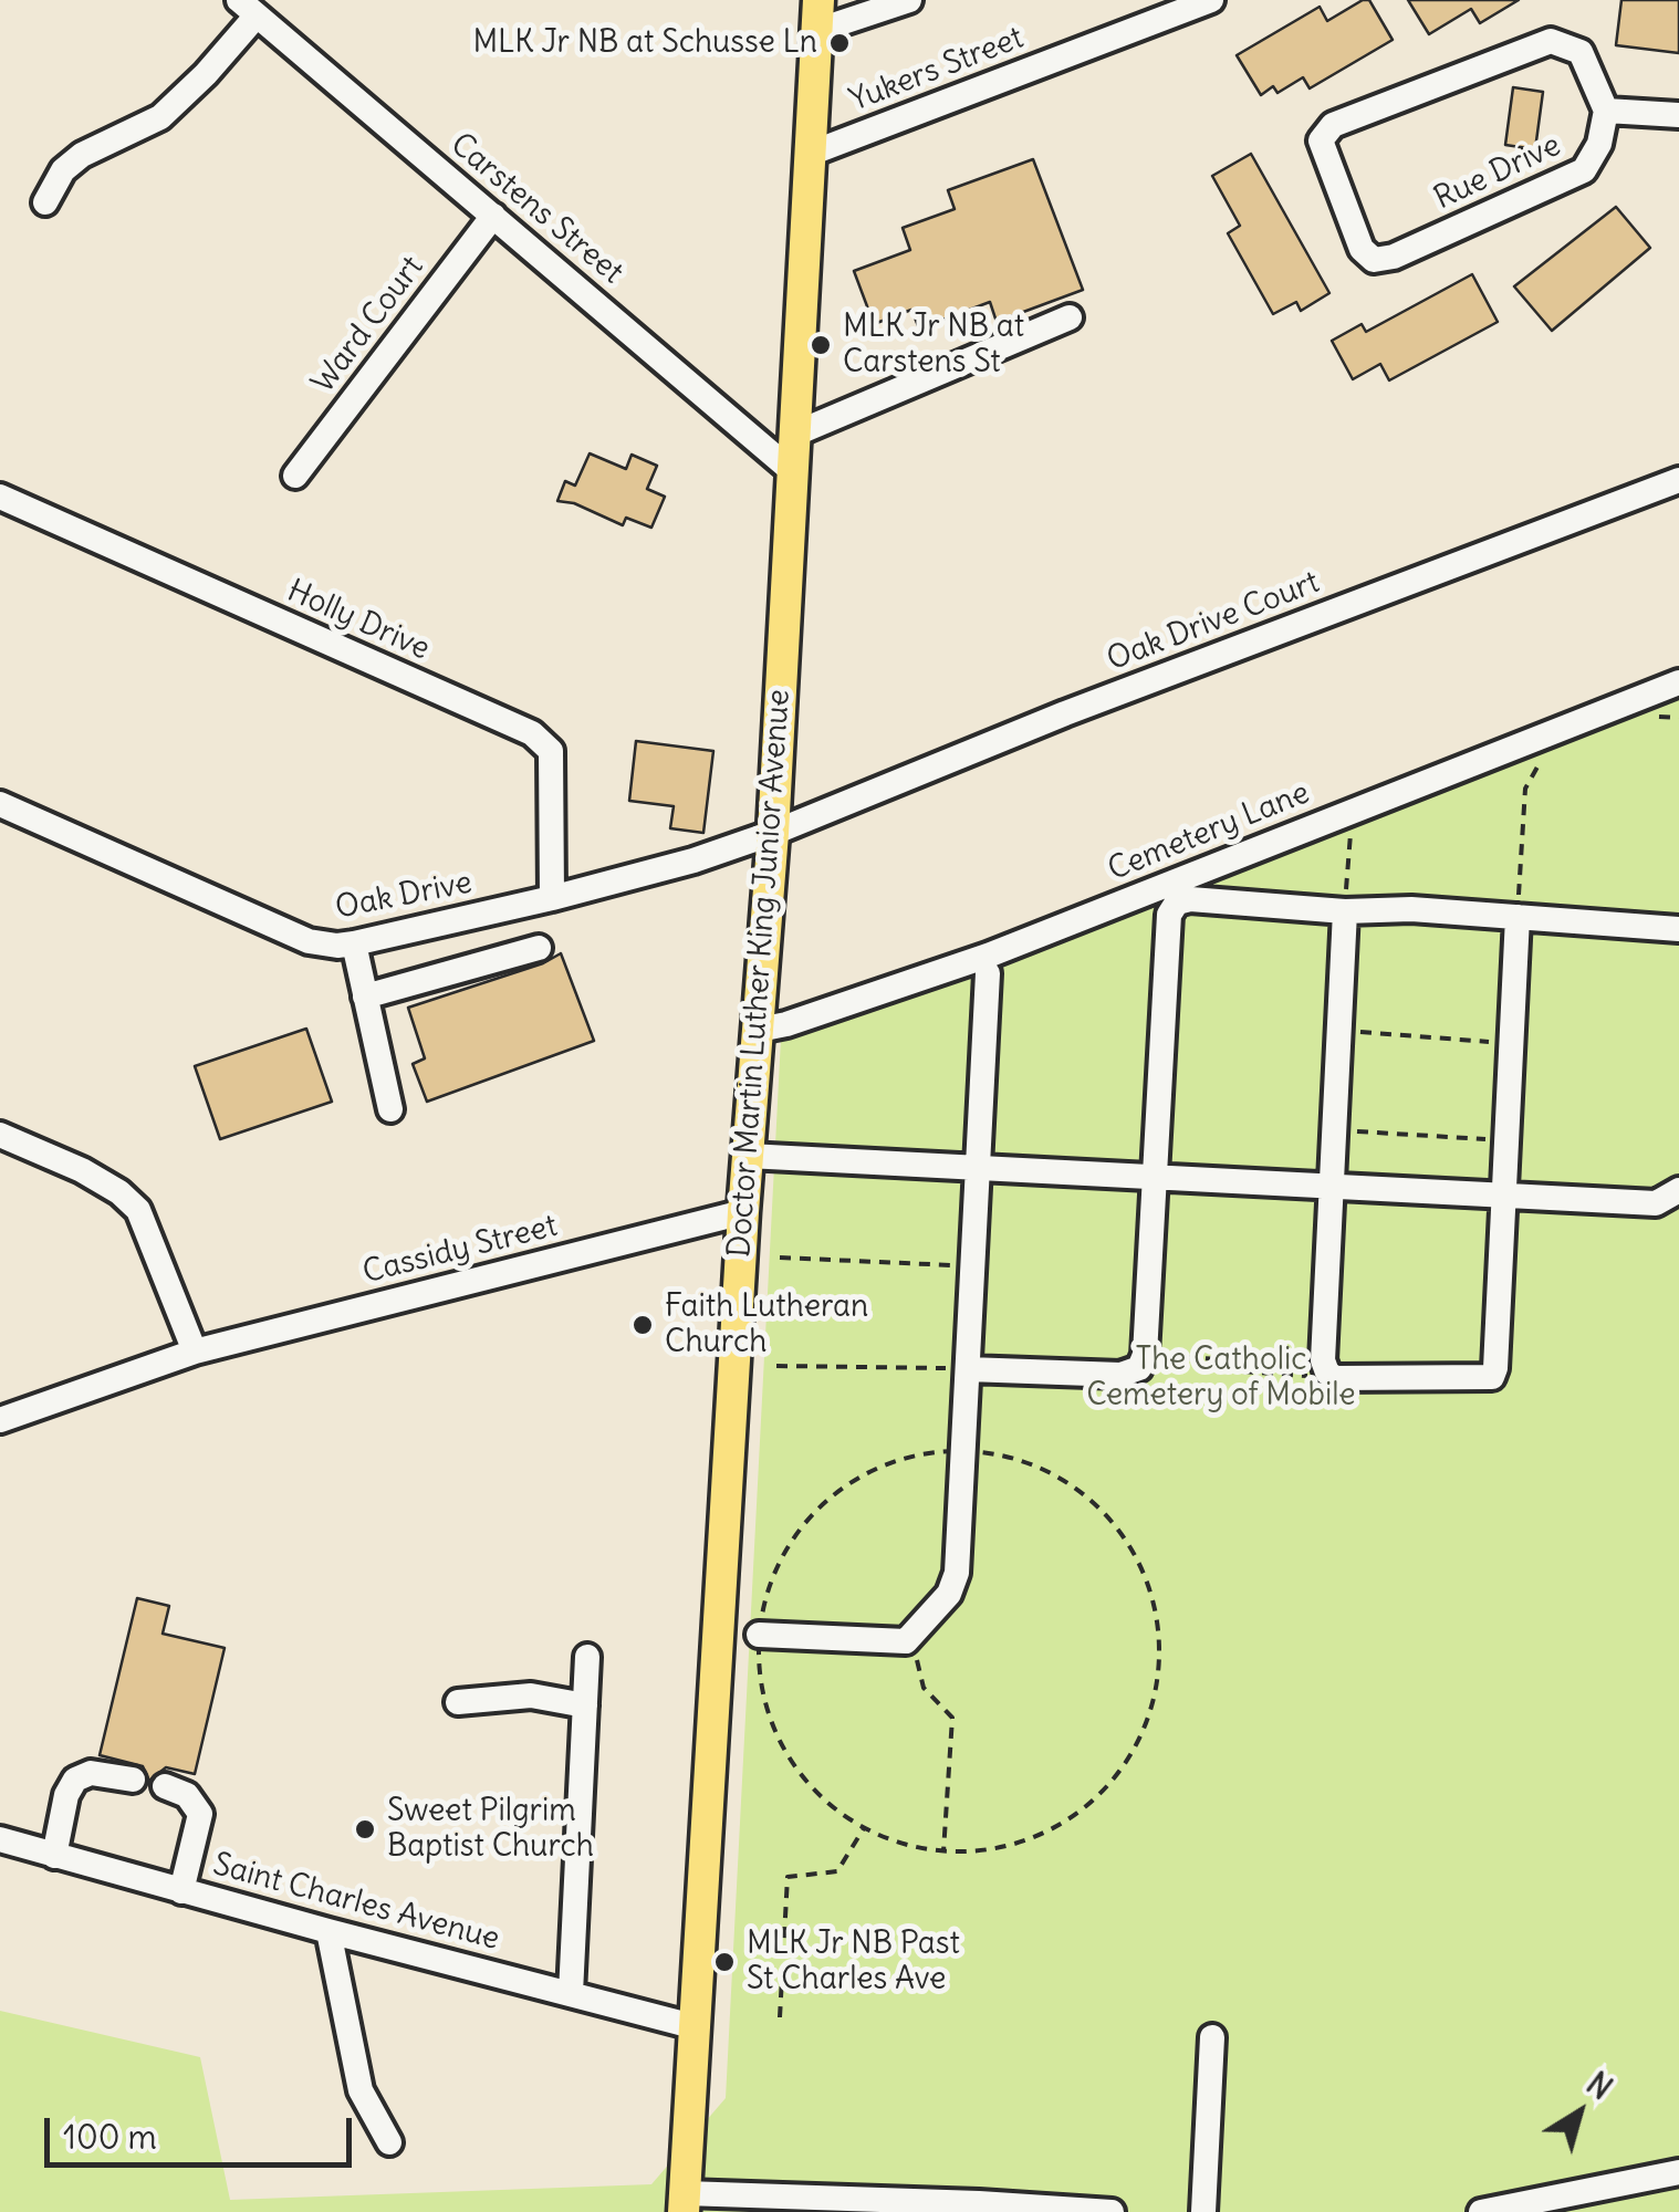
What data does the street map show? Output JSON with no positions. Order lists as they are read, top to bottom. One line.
{"streets":{"main road":["Doctor Martin Luther King Junior Avenue"],"street":["Yukers Street","Rue Drive","Carstens Street","Ward Court","Holly Drive","Oak Drive Court","Cemetery Lane","Oak Drive","Cassidy Street","Saint Charles Avenue"]},"crossings":[["Yukers Street","Doctor Martin Luther King Junior Avenue"],["Carstens Street","Ward Court"],["Carstens Street","Doctor Martin Luther King Junior Avenue"],["Holly Drive","Oak Drive"],["Oak Drive Court","Oak Drive"],["Oak Drive Court","Doctor Martin Luther King Junior Avenue"],["Cemetery Lane","Doctor Martin Luther King Junior Avenue"],["Oak Drive","Doctor Martin Luther King Junior Avenue"],["Doctor Martin Luther King Junior Avenue","Cassidy Street"],["Doctor Martin Luther King Junior Avenue","Saint Charles Avenue"]],"parks":["The Catholic Cemetery of Mobile"],"places":["MLK Jr NB at Schusse Ln","MLK Jr NB at Carstens St","Faith Lutheran Church","Sweet Pilgrim Baptist Church","MLK Jr NB Past St Charles Ave"],"scale_bar":"100 m","north":"top right"}
